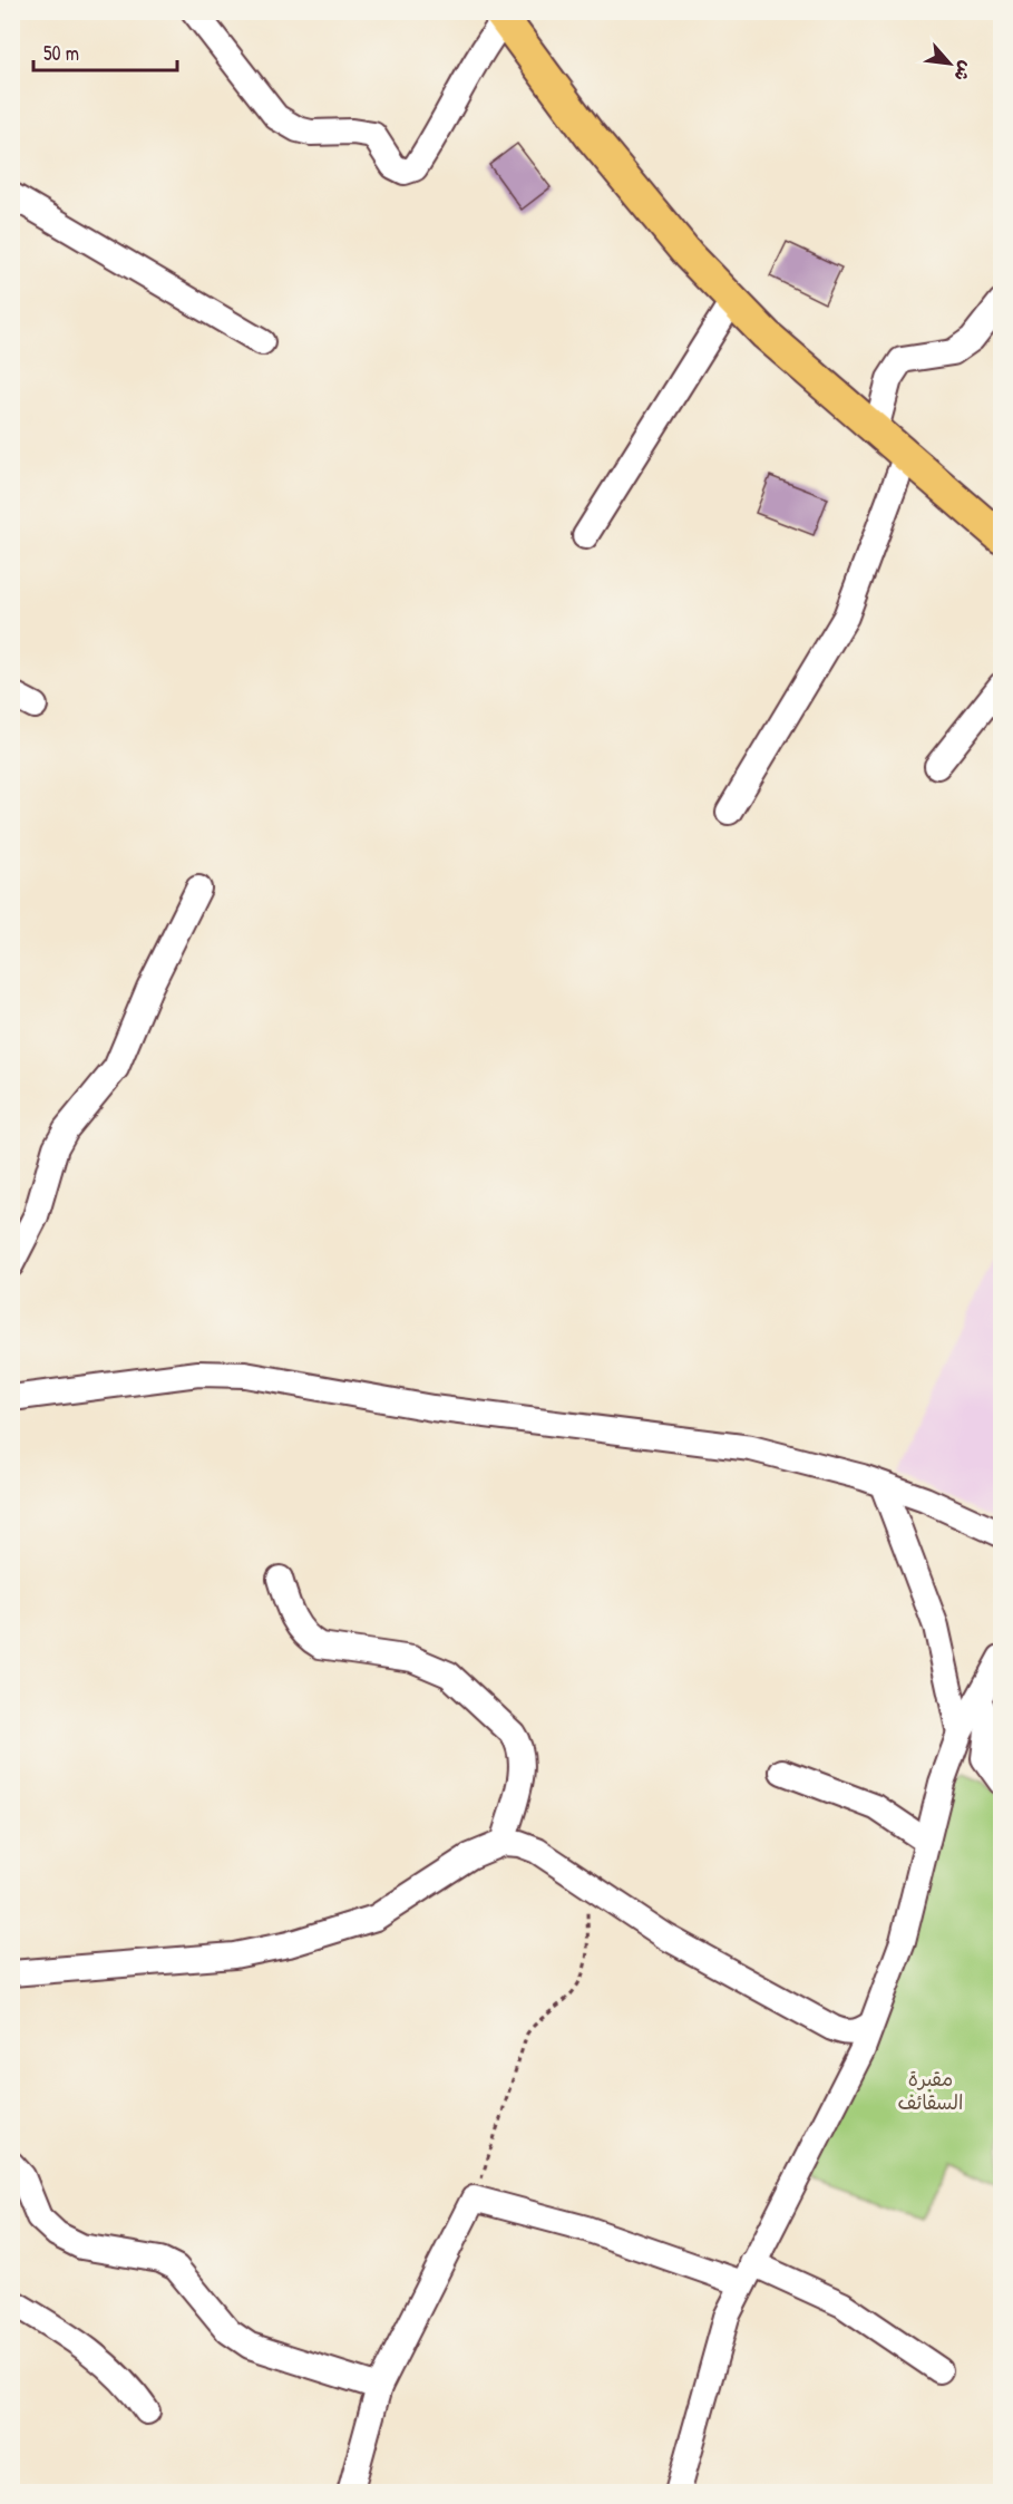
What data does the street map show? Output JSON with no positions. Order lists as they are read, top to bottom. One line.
{"parks":["مقبرة السقائف"],"scale_bar":"50 m","north":"bottom right"}
